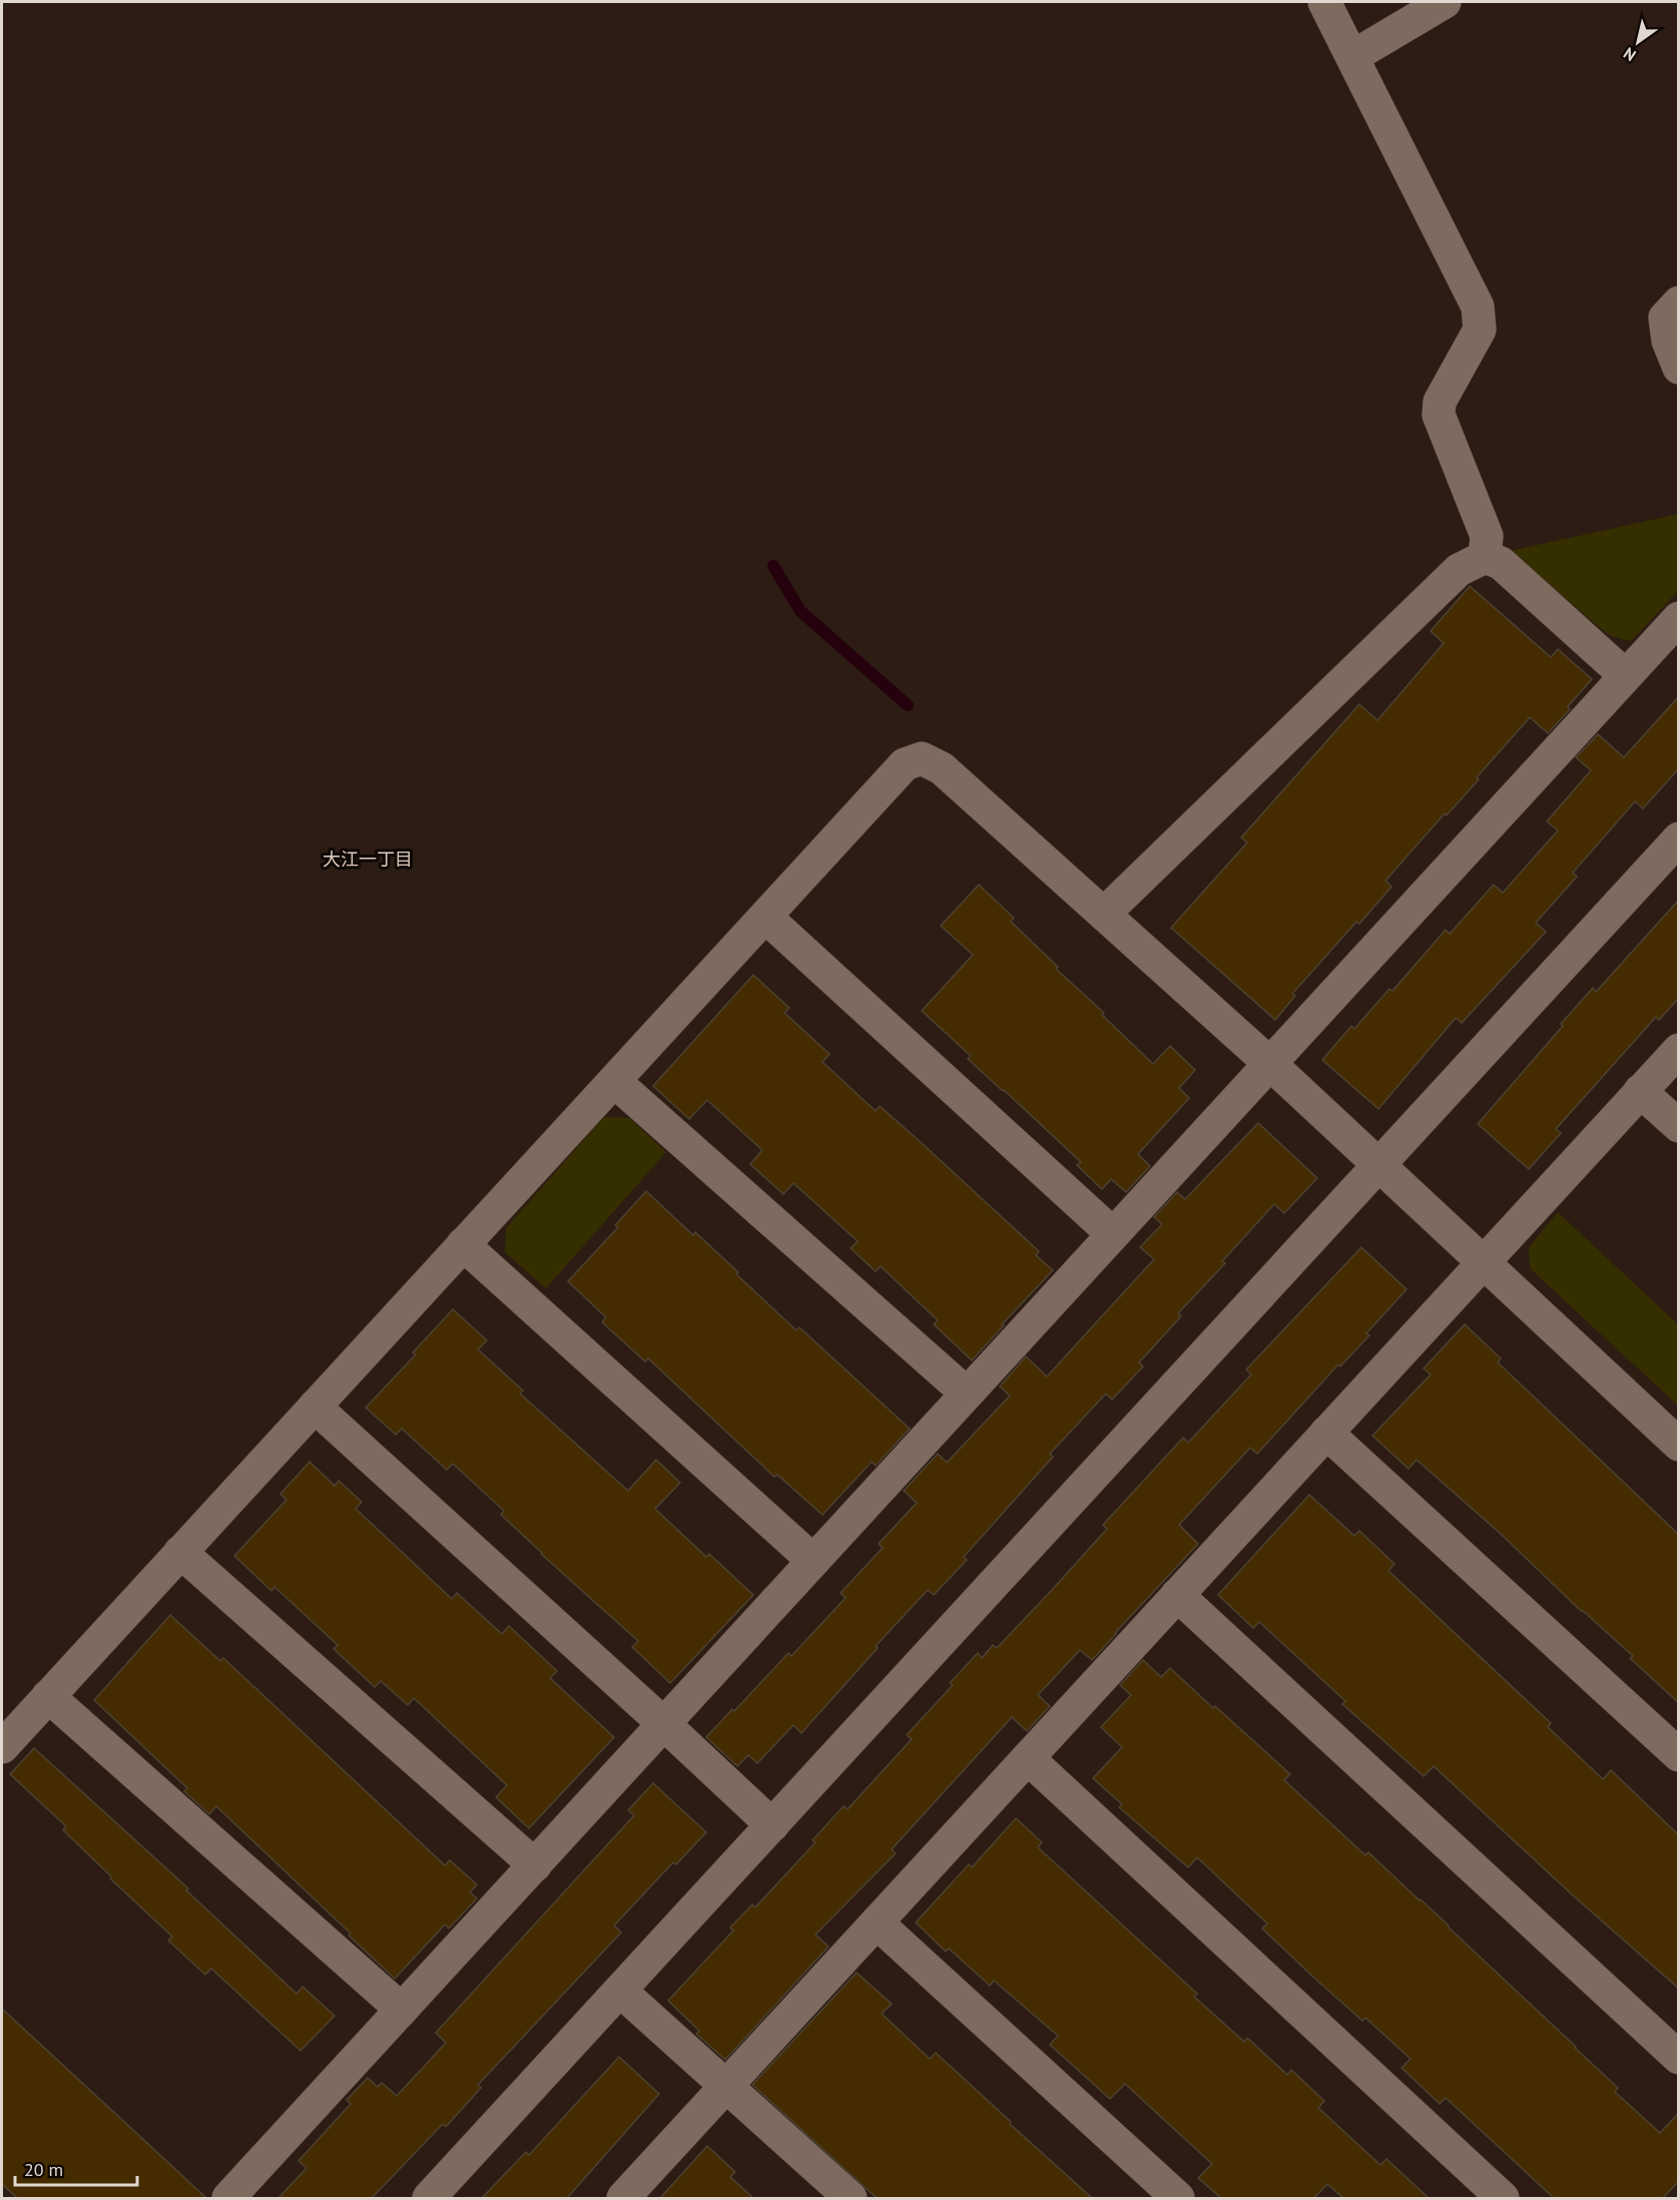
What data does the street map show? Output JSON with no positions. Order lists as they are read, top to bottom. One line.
{"districts":["大江一丁目"],"scale_bar":"20 m","north":"bottom left"}
